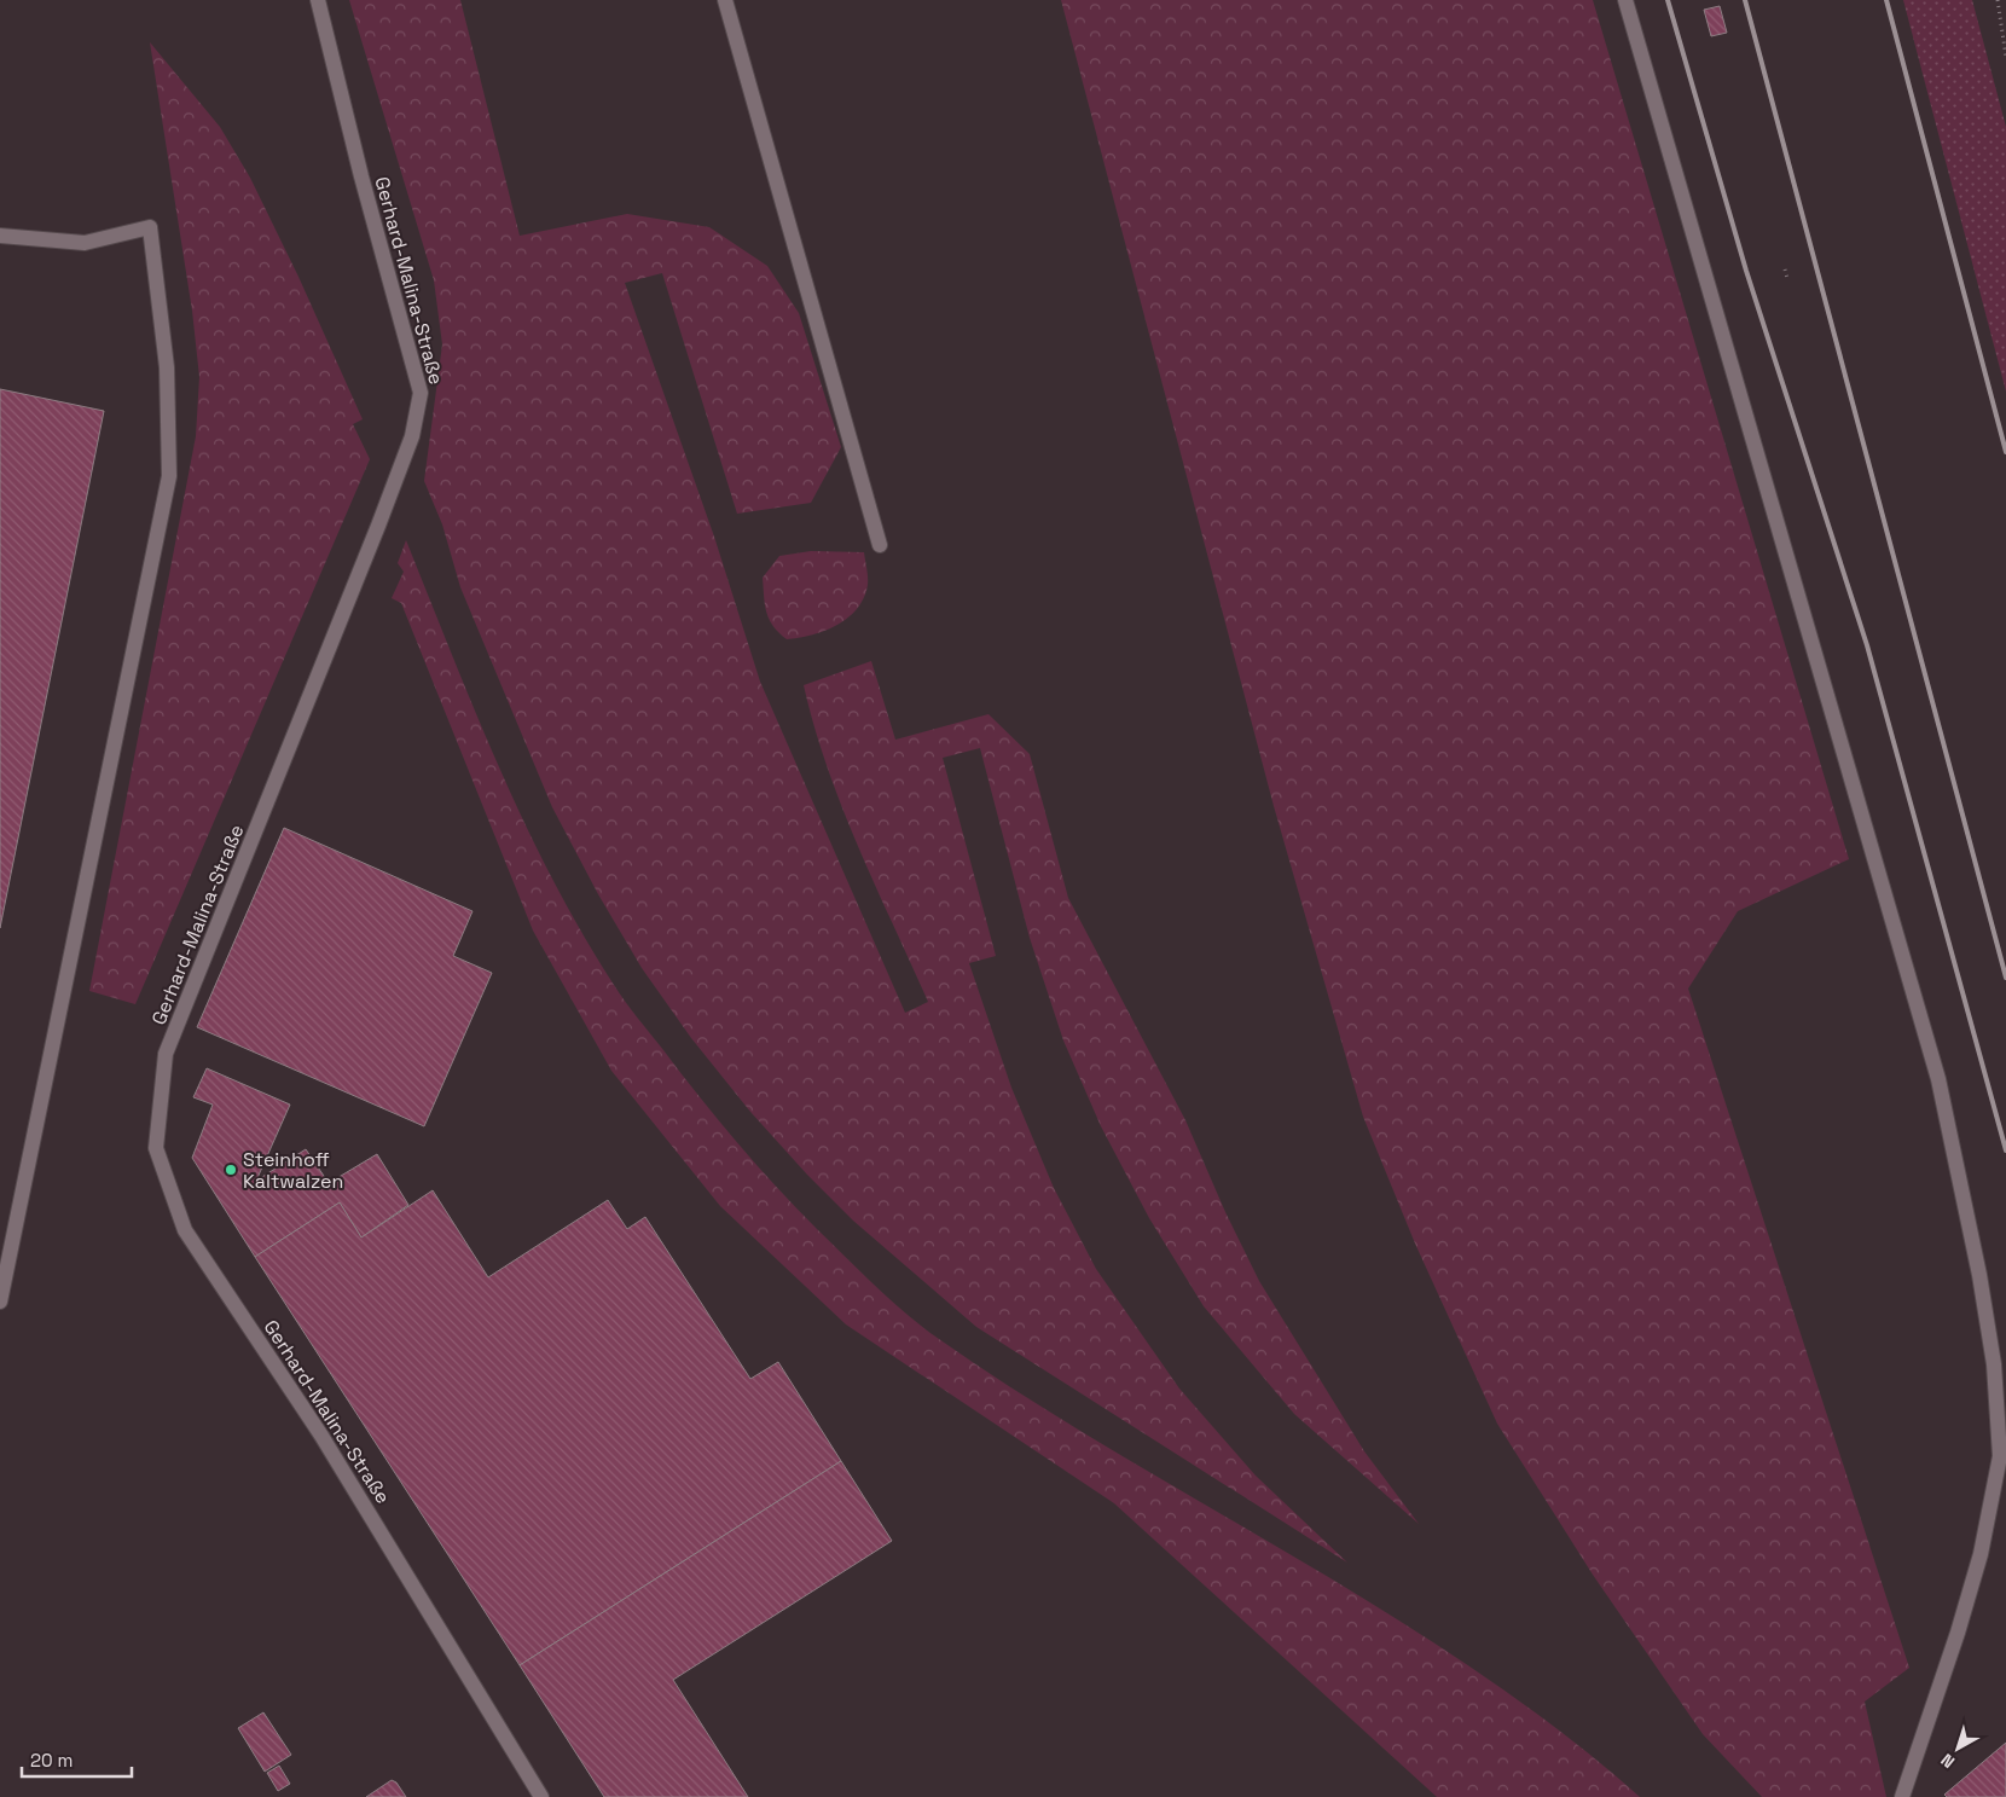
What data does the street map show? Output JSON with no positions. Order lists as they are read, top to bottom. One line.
{"streets":{"street":["Gerhard-Malina-Straße"]},"places":["Steinhoff Kaltwalzen"],"scale_bar":"20 m","north":"bottom left"}
